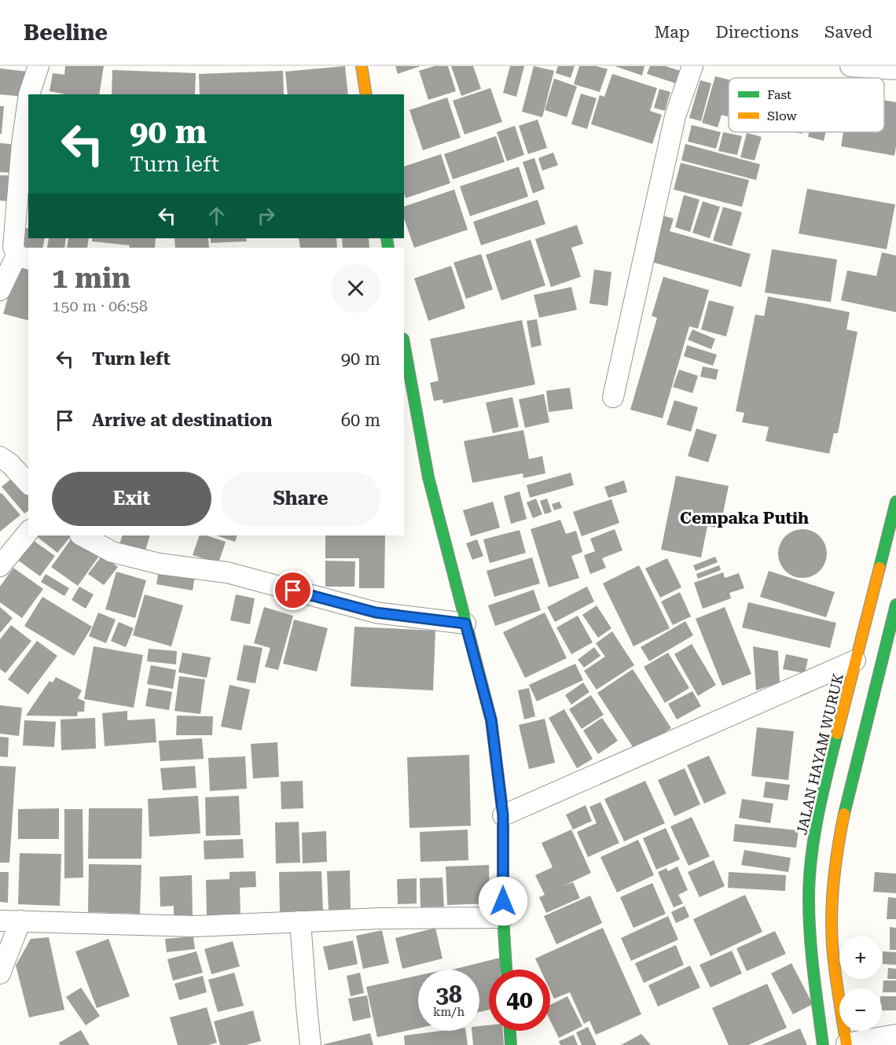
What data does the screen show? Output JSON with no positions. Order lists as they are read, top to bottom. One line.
{"streets":{"main road":["JALAN HAYAM WURUK"]},"districts":["Cempaka Putih"],"legend":["Fast","Slow"],"page":{"header":"Beeline","nav":["Map","Directions","Saved"],"turn":["90 m","Turn left"],"heading":["1 min","150 m · 06:58"],"list":[{"name":"Turn left","value":"90 m"},{"name":"Arrive at destination","value":"60 m"}],"buttons":["Exit","Share"],"map_buttons":["+","−"],"speed":"38 km/h","limit":"40"}}
